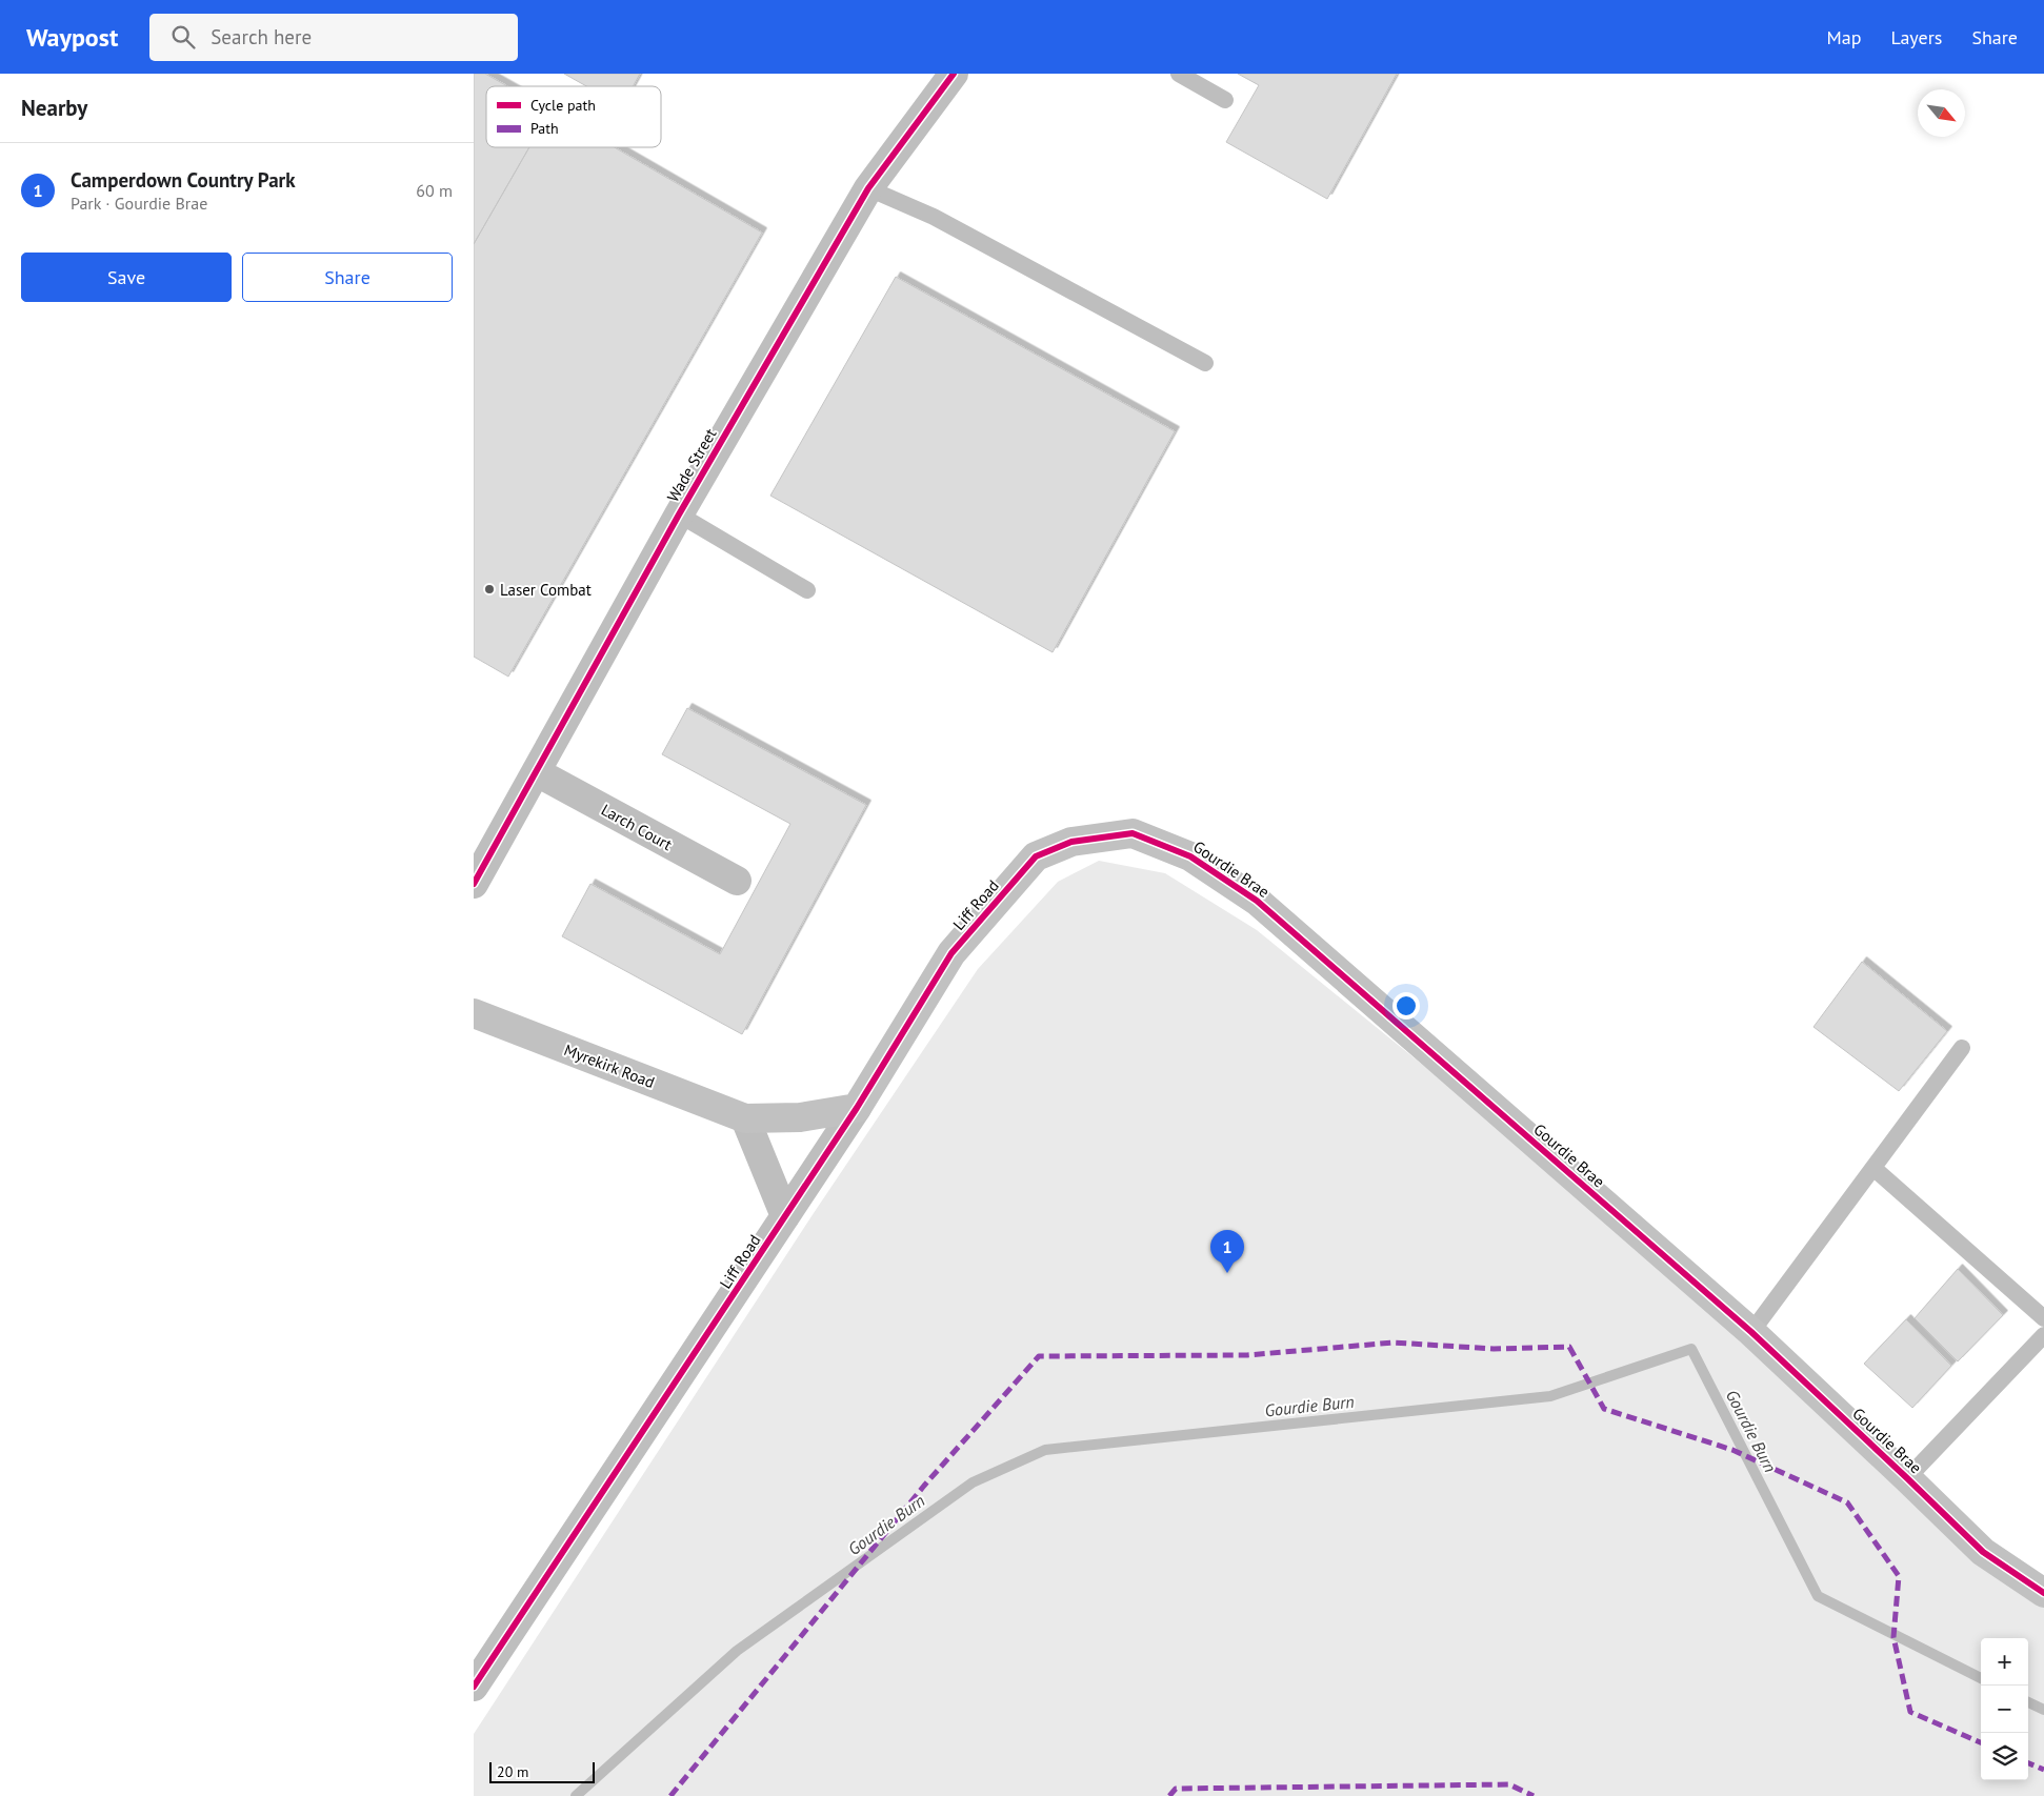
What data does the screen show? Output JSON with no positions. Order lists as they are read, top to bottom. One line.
{"streets":{"street":["Wade Street","Larch Court","Gourdie Brae","Liff Road","Myrekirk Road"]},"crossings":[["Wade Street","Larch Court"],["Gourdie Brae","Liff Road"],["Liff Road","Myrekirk Road"]],"water":["Gourdie Burn"],"places":["Laser Combat"],"legend":["Cycle path","Path"],"scale_bar":"20 m","north":"bottom right","page":{"header":"Waypost","search":"Search here","nav":["Map","Layers","Share"],"heading":"Nearby","list":[{"mark":"1","name":"Camperdown Country Park","note":"Park · Gourdie Brae","value":"60 m"}],"buttons":["Save","Share"],"pins":"1","map_buttons":["+","−"],"scale":"20 m"}}
